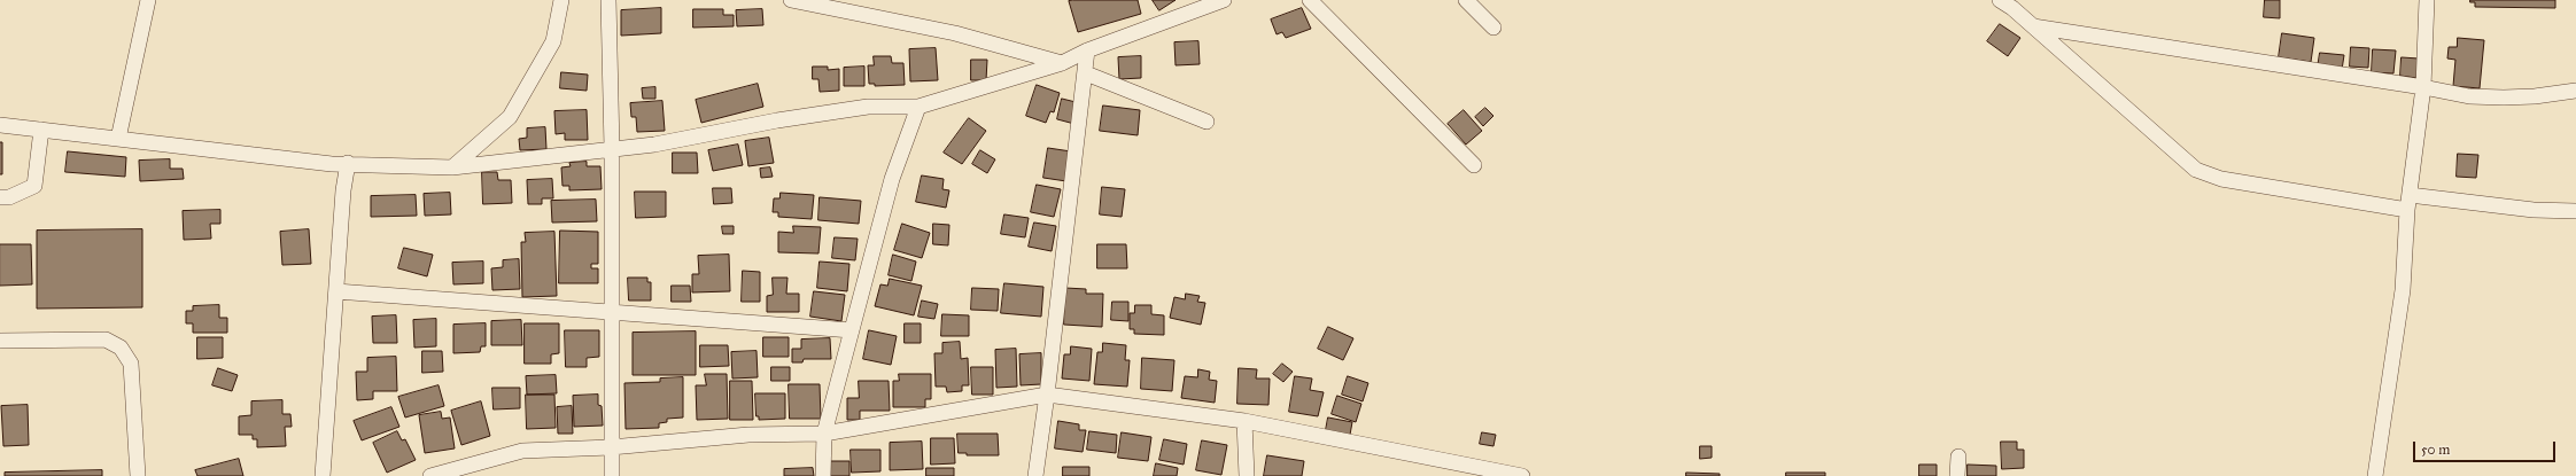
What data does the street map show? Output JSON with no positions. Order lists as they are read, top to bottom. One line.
{"scale_bar":"50 m"}
